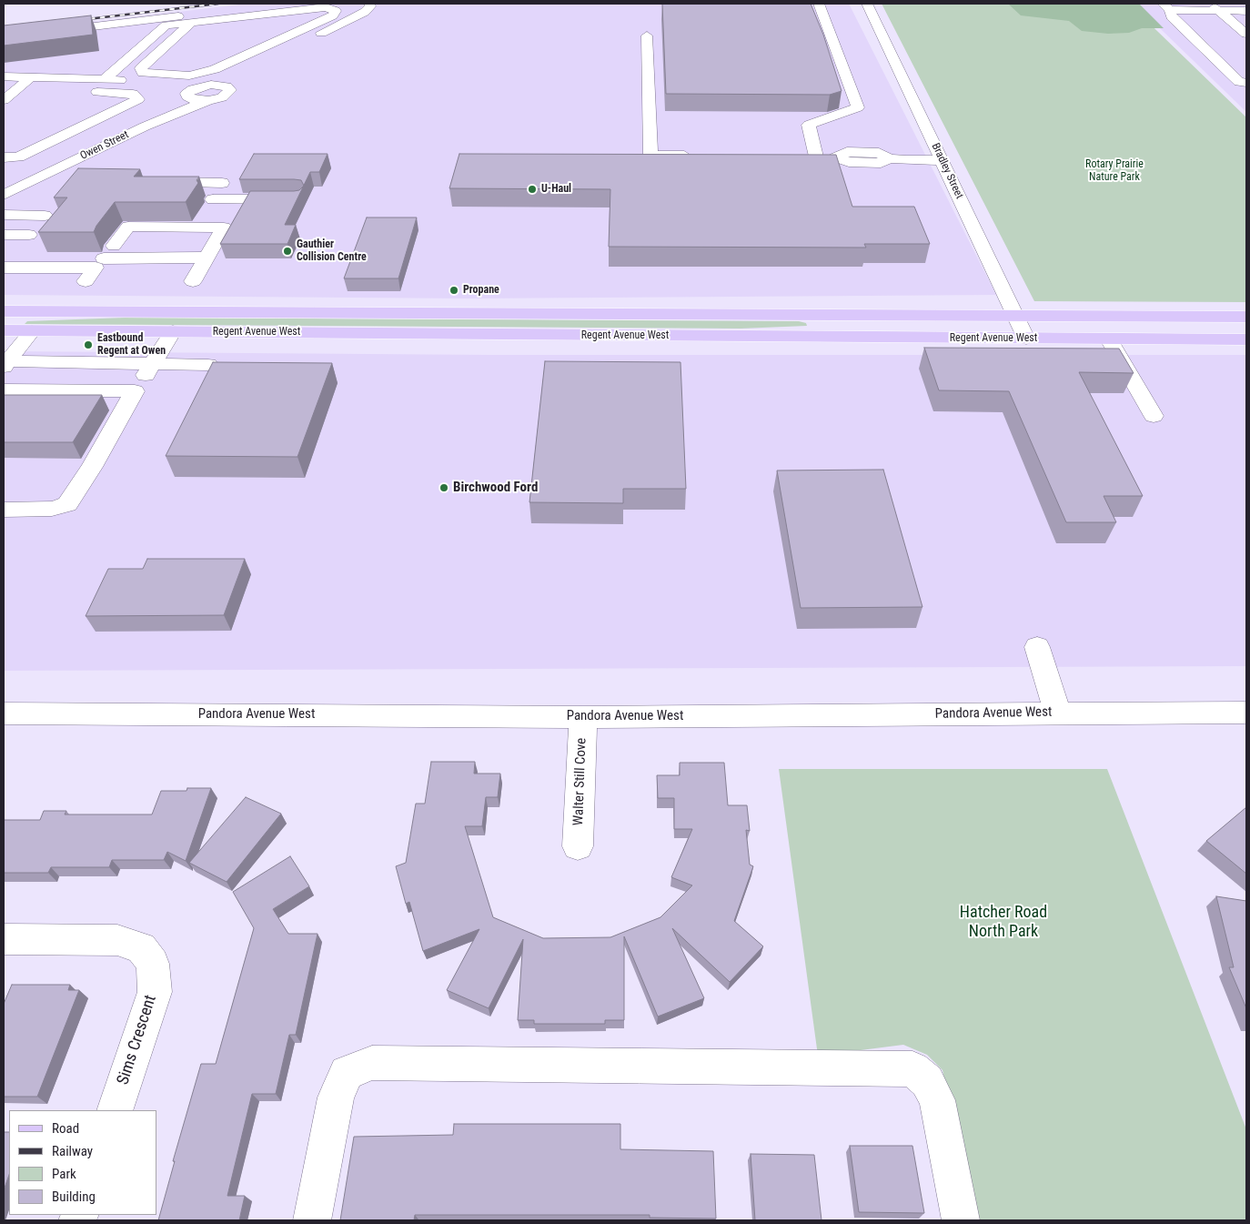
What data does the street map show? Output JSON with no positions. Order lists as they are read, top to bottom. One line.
{"streets":{"main road":["Regent Avenue West"],"street":["Owen Street","Bradley Street","Pandora Avenue West","Walter Still Cove","Sims Crescent"]},"crossings":[["Bradley Street","Regent Avenue West"],["Pandora Avenue West","Walter Still Cove"]],"parks":["Rotary Prairie Nature Park","Hatcher Road North Park"],"places":["U-Haul","Gauthier Collision Centre","Propane","Eastbound Regent at Owen","Birchwood Ford"],"legend":["Road","Railway","Park","Building"]}
